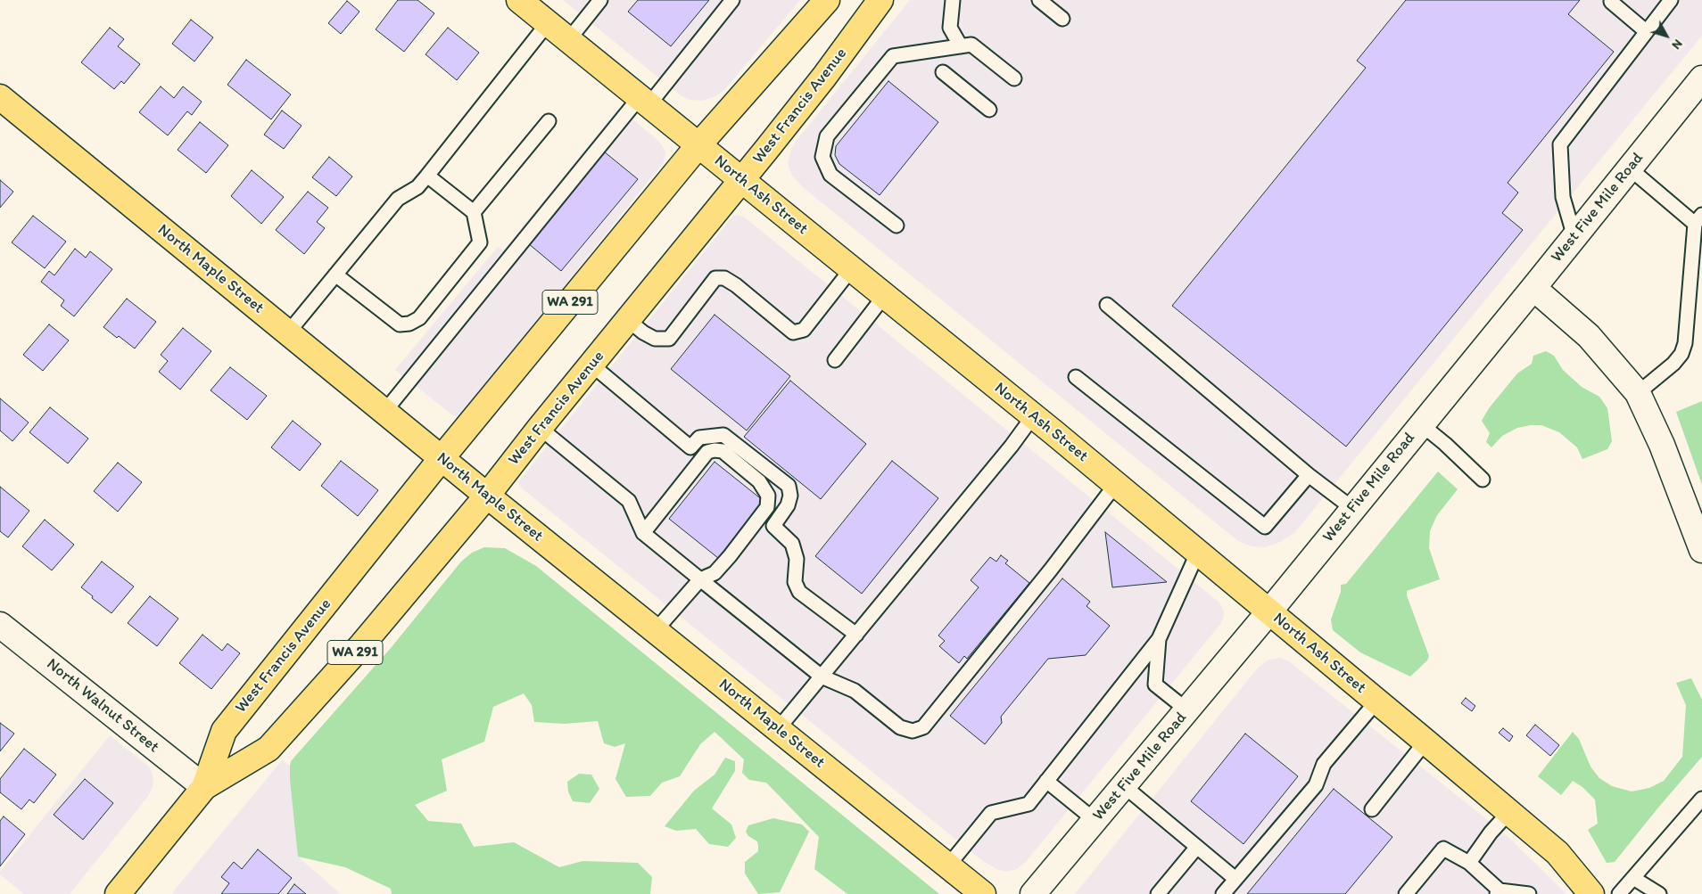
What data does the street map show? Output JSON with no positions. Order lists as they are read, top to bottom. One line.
{"streets":{"main road":["West Francis Avenue","North Ash Street","West Five Mile Road","North Maple Street","WA 291","North Walnut Street"]},"crossings":[["West Francis Avenue","North Ash Street"],["West Francis Avenue","North Maple Street"],["West Francis Avenue","North Walnut Street"],["North Ash Street","West Five Mile Road"]],"north":"bottom right"}
